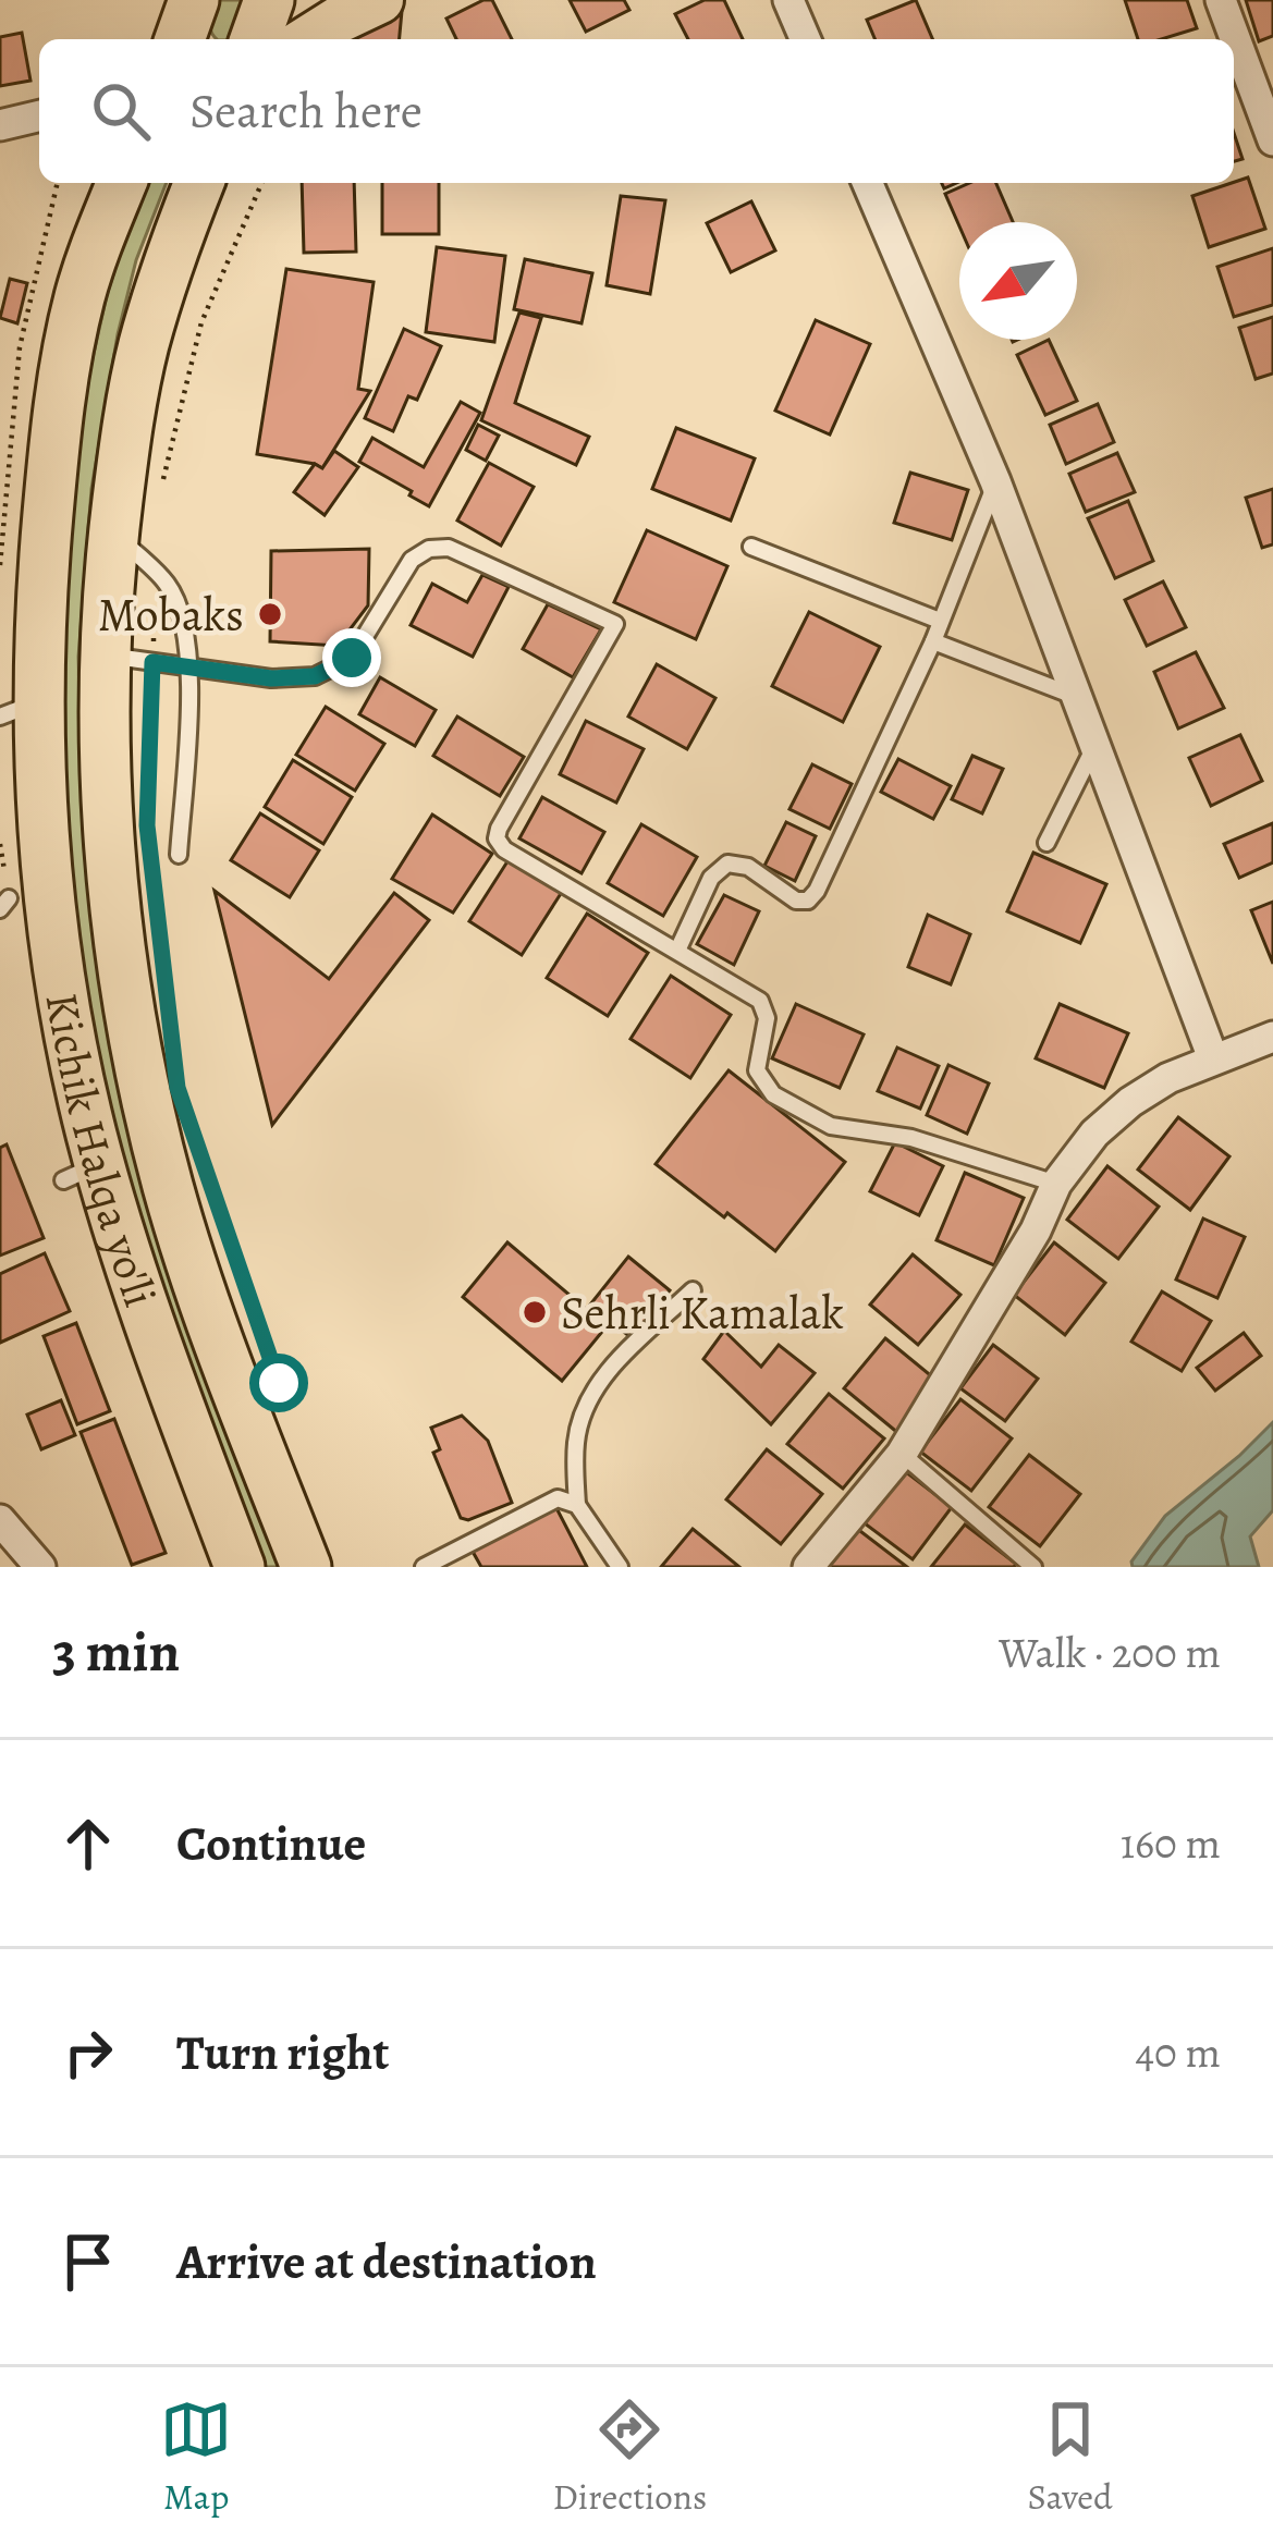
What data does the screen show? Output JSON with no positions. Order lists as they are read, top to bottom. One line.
{"streets":{"highway":["Kichik Halqa yo'li"]},"places":["Mobaks","Sehrli Kamalak"],"north":"bottom left","page":{"search":"Search here","heading":["3 min","Walk · 200 m"],"list":[["Continue","160 m"],["Turn right","40 m"],"Arrive at destination"],"nav":["Map","Directions","Saved"]}}
